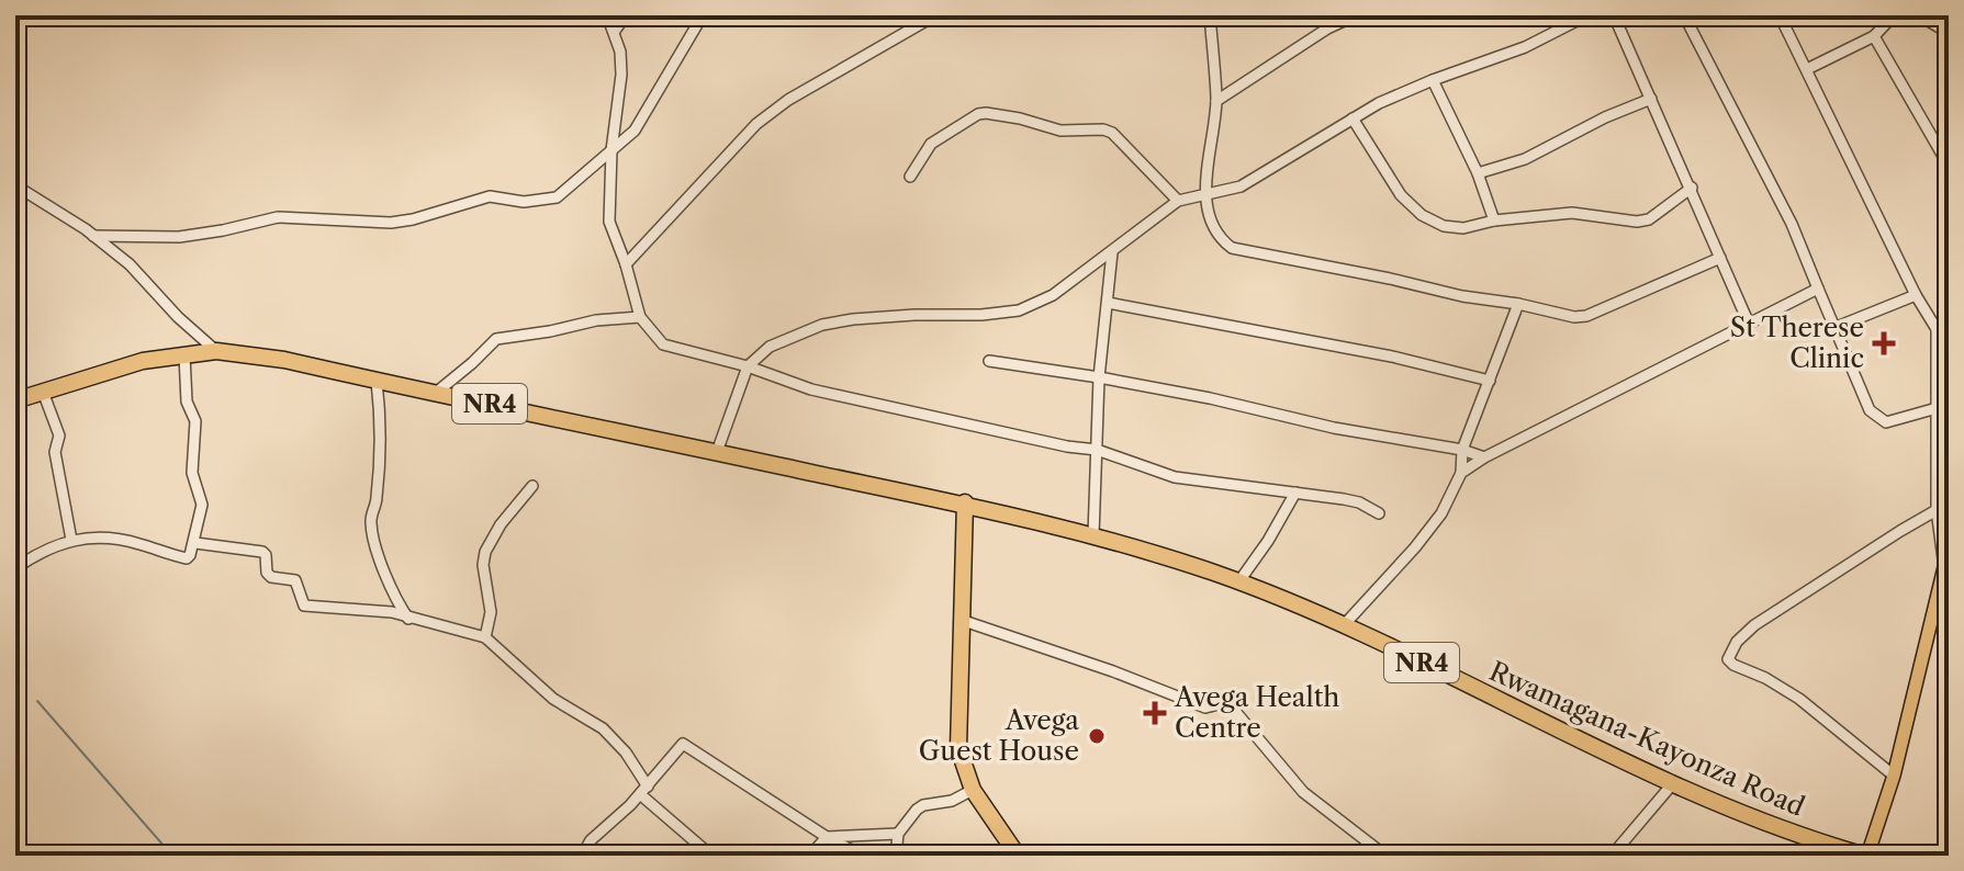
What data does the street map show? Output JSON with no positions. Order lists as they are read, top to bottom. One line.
{"streets":{"highway":["NR4","Rwamagana-Kayonza Road"]},"crossings":[["NR4","Rwamagana-Kayonza Road"]],"places":{"health":["St Therese Clinic","Avega Health Centre"],"other":["Avega Guest House"]}}
